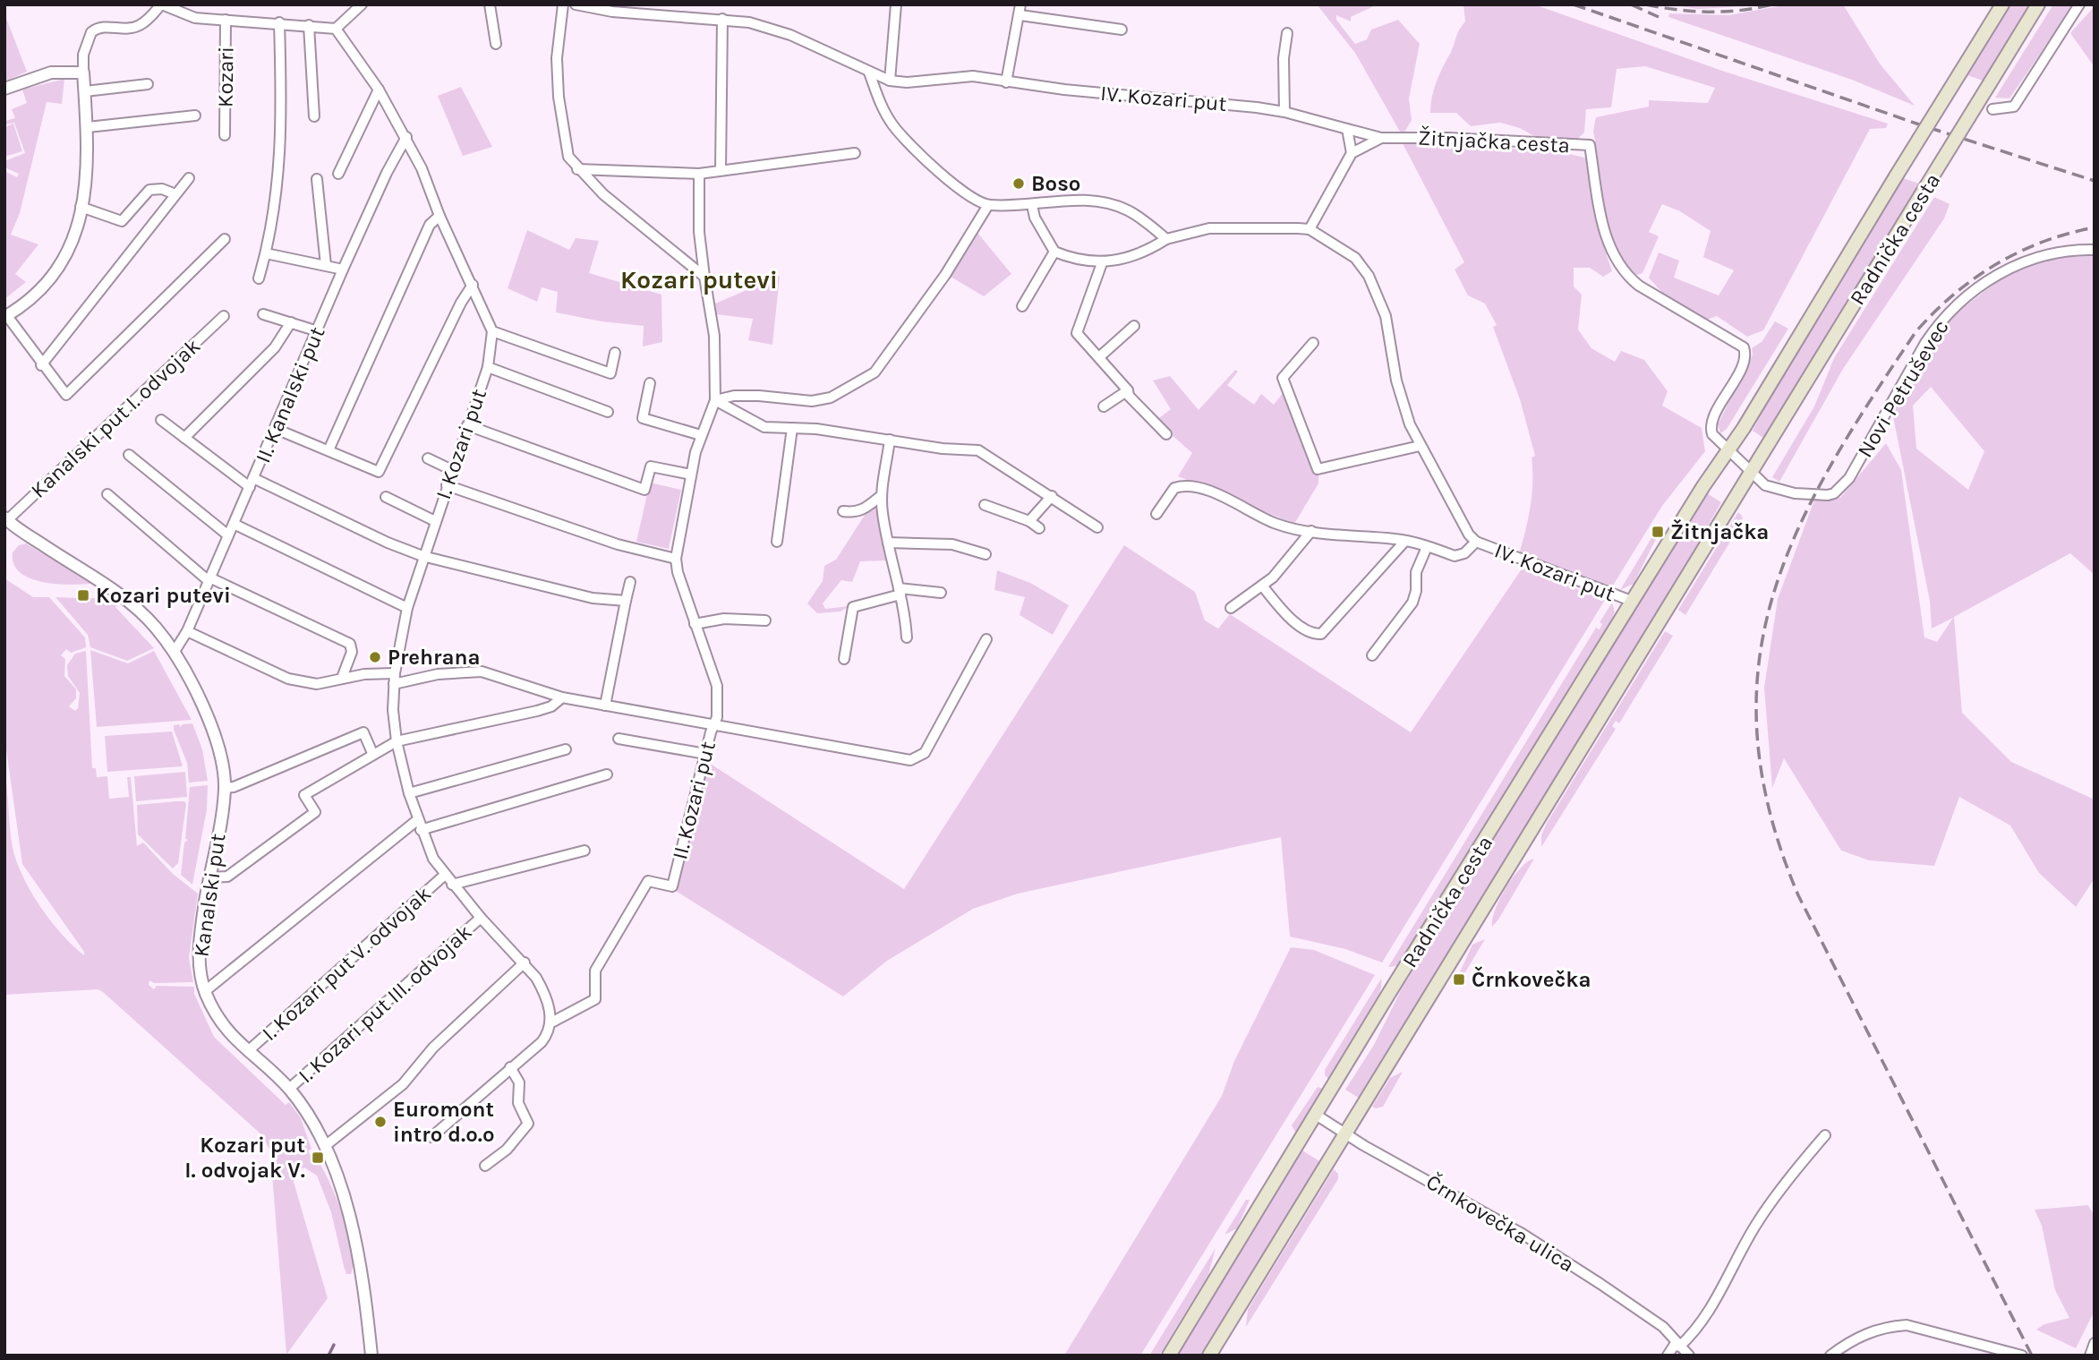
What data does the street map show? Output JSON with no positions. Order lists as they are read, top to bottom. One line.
{"streets":{"main road":["Radnička cesta"],"street":["Kozari","IV. Kozari put","Žitnjačka cesta","Novi Petruševec","II. Kanalski put","Kanalski put I. odvojak","I. Kozari put","II. Kozari put","Kanalski put","I. Kozari put V. odvojak","I. Kozari put III. odvojak","Črnkovečka ulica"]},"crossings":[["IV. Kozari put","Žitnjačka cesta"],["IV. Kozari put","Radnička cesta"],["Žitnjačka cesta","Radnička cesta"],["Radnička cesta","Novi Petruševec"],["Radnička cesta","Črnkovečka ulica"],["II. Kanalski put","II. Kozari put"],["II. Kanalski put","Kanalski put"],["Kanalski put I. odvojak","Kanalski put"],["I. Kozari put","II. Kozari put"],["I. Kozari put","I. Kozari put V. odvojak"],["I. Kozari put","I. Kozari put III. odvojak"],["Kanalski put","I. Kozari put V. odvojak"],["Kanalski put","I. Kozari put III. odvojak"]],"districts":["Kozari putevi"],"places":{"other":["Boso","Prehrana","Euromont intro d.o.o"],"transit":["Žitnjačka","Kozari putevi","Črnkovečka","Kozari put I. odvojak V."]}}
